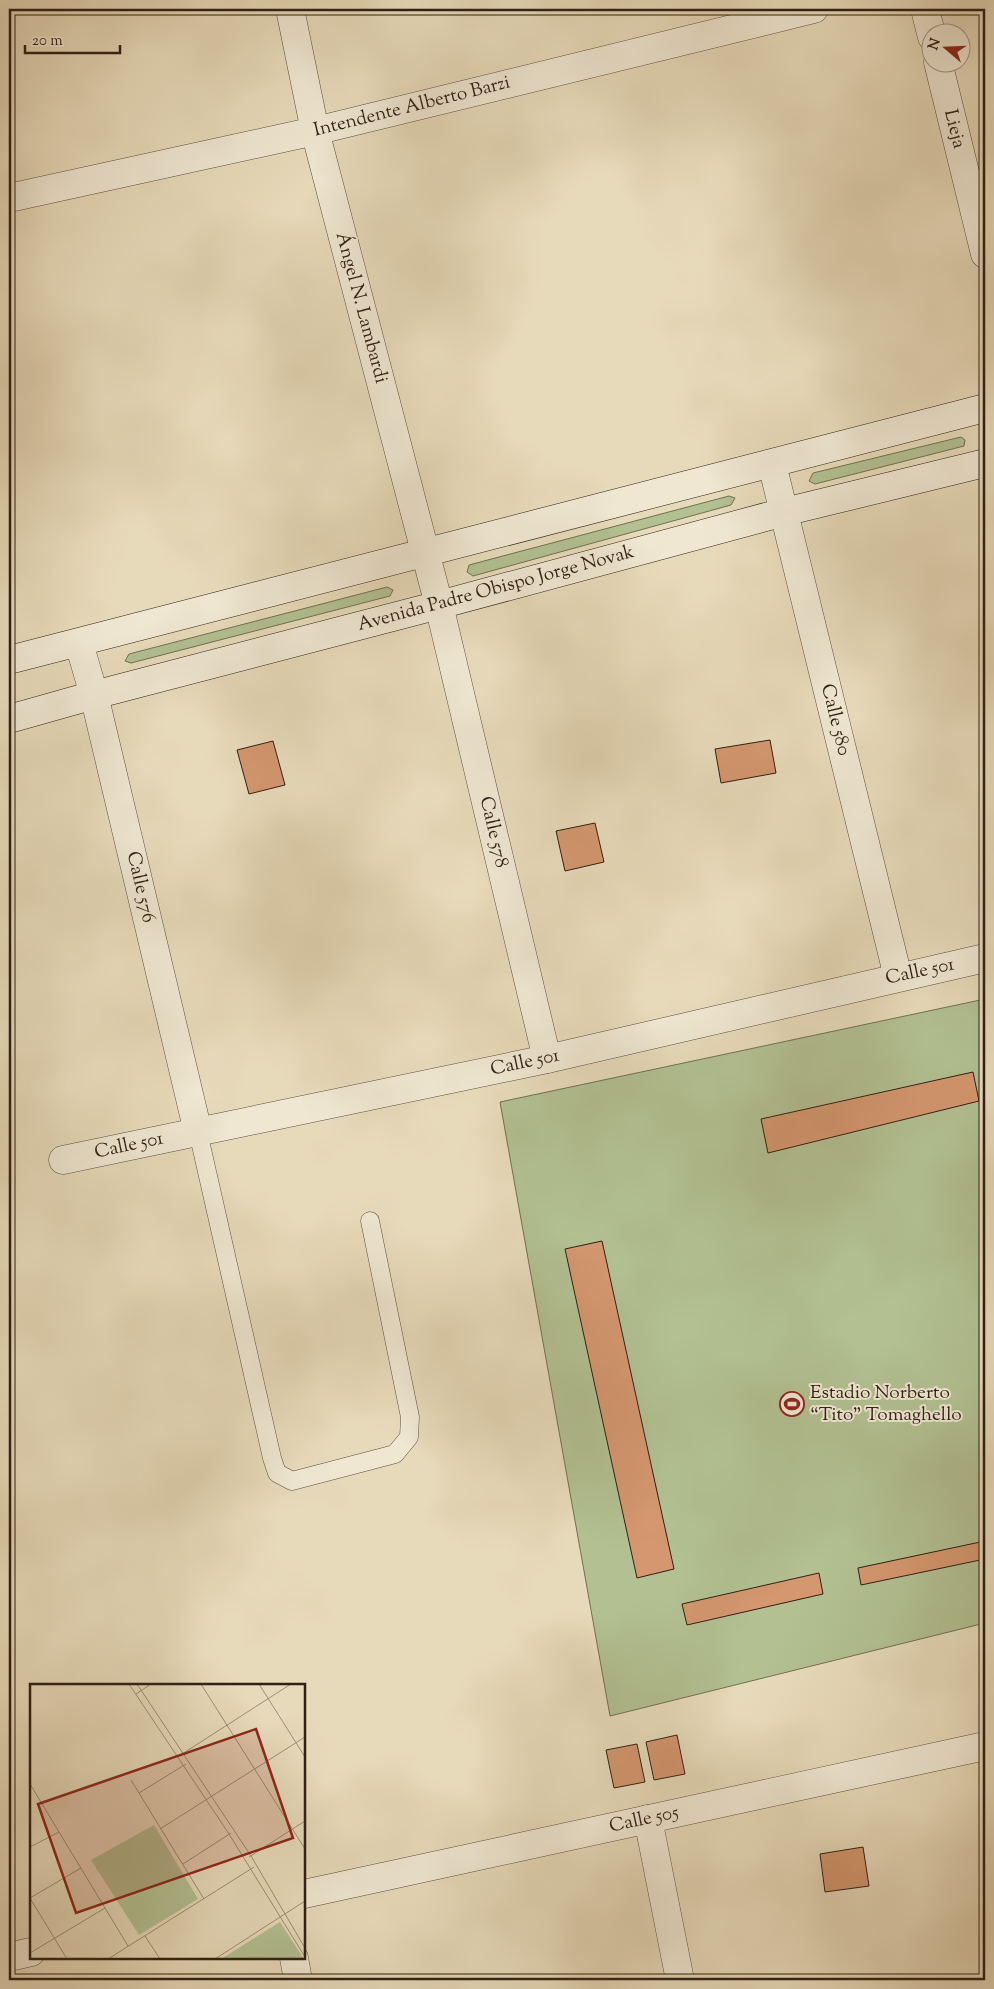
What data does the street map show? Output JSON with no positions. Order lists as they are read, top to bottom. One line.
{"streets":{"street":["Intendente Alberto Barzi","Lieja","Ángel N. Lambardi","Avenida Padre Obispo Jorge Novak","Calle 580","Calle 578","Calle 576","Calle 501","Calle 505"]},"crossings":[["Intendente Alberto Barzi","Ángel N. Lambardi"],["Ángel N. Lambardi","Avenida Padre Obispo Jorge Novak"],["Ángel N. Lambardi","Calle 578"],["Avenida Padre Obispo Jorge Novak","Calle 580"],["Avenida Padre Obispo Jorge Novak","Calle 578"],["Avenida Padre Obispo Jorge Novak","Calle 576"],["Calle 580","Calle 501"],["Calle 578","Calle 501"],["Calle 576","Calle 501"]],"places":{"sports":["Estadio Norberto “Tito” Tomaghello"]},"scale_bar":"20 m","north":"left"}
